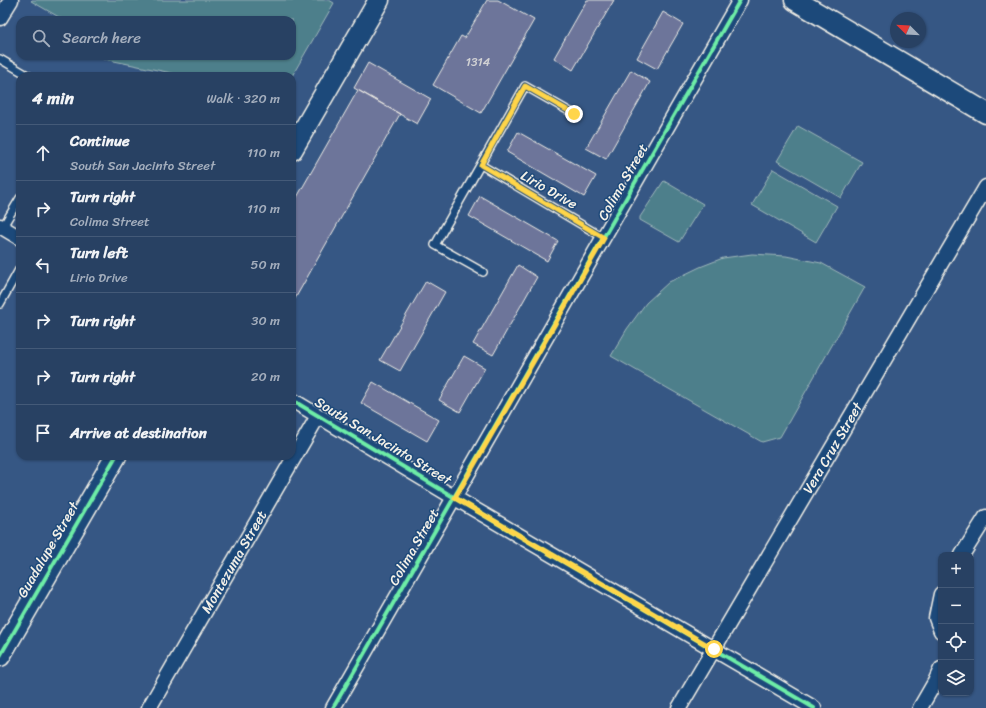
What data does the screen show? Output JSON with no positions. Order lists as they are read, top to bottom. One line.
{"streets":{"main road":["Guadalupe Street"],"street":["Colima Street","South San Jacinto Street","Vera Cruz Street","Montezuma Street"],"lane":["Lirio Drive"]},"crossings":[["Colima Street","Lirio Drive"],["Colima Street","South San Jacinto Street"],["South San Jacinto Street","Vera Cruz Street"],["South San Jacinto Street","Montezuma Street"]],"house_numbers":["1314"],"north":"top left","page":{"search":"Search here","heading":["4 min","Walk · 320 m"],"list":[["Continue","South San Jacinto Street","110 m"],["Turn right","Colima Street","110 m"],["Turn left","Lirio Drive","50 m"],["Turn right","30 m"],["Turn right","20 m"],"Arrive at destination"],"map_buttons":["+","−"]}}
